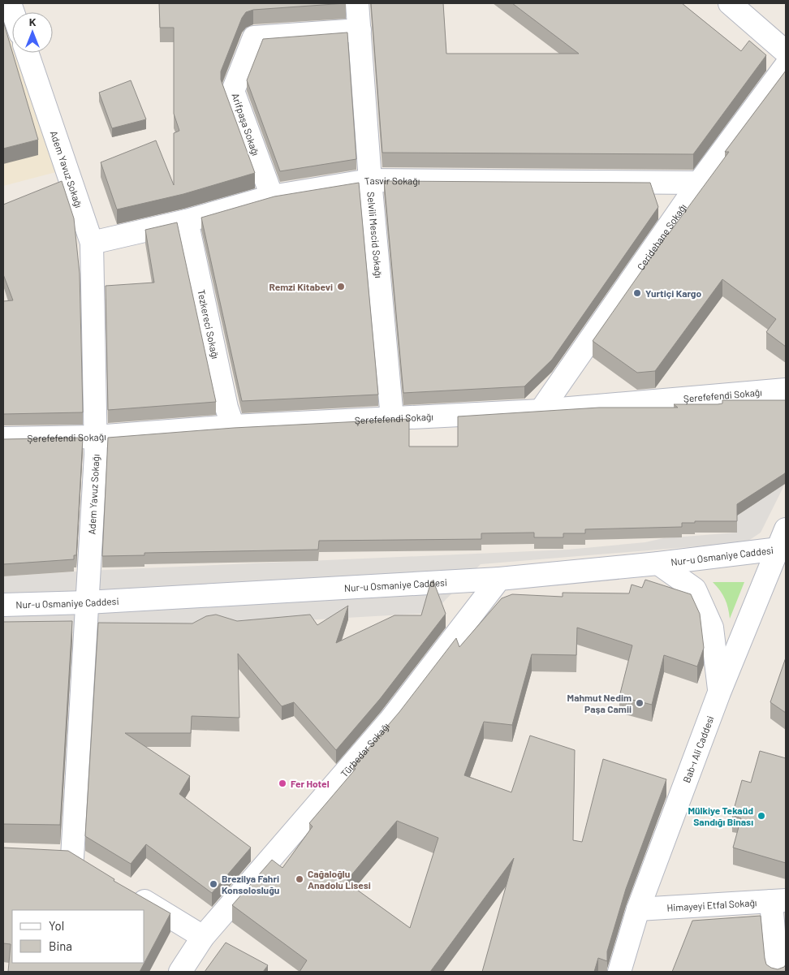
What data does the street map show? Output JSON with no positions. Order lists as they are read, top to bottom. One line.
{"streets":{"street":["Arifpaşa Sokağı","Adem Yavuz Sokağı","Tasvir Sokağı","Selvili Mescid Sokağı","Ceridehane Sokağı","Tezkereci Sokağı","Şerefefendi Sokağı","Nur-u Osmaniye Caddesi","Türbedar Sokağı","Bab-ı Ali Caddesi","Himayeyi Etfal Sokağı"]},"crossings":[["Arifpaşa Sokağı","Tasvir Sokağı"],["Arifpaşa Sokağı","Selvili Mescid Sokağı"],["Adem Yavuz Sokağı","Tasvir Sokağı"],["Adem Yavuz Sokağı","Şerefefendi Sokağı"],["Adem Yavuz Sokağı","Nur-u Osmaniye Caddesi"],["Tasvir Sokağı","Selvili Mescid Sokağı"],["Tasvir Sokağı","Ceridehane Sokağı"],["Tasvir Sokağı","Tezkereci Sokağı"],["Selvili Mescid Sokağı","Şerefefendi Sokağı"],["Ceridehane Sokağı","Şerefefendi Sokağı"],["Tezkereci Sokağı","Şerefefendi Sokağı"],["Nur-u Osmaniye Caddesi","Türbedar Sokağı"],["Nur-u Osmaniye Caddesi","Bab-ı Ali Caddesi"],["Bab-ı Ali Caddesi","Himayeyi Etfal Sokağı"]],"places":["Remzi Kitabevi","Yurtiçi Kargo","Mahmut Nedim Paşa Camii","Fer Hotel","Mülkiye Tekaüd Sandığı Binası","Cağaloğlu Anadolu Lisesi","Brezilya Fahri Konsolosluğu"],"legend":["Yol","Bina"],"north":"top"}
